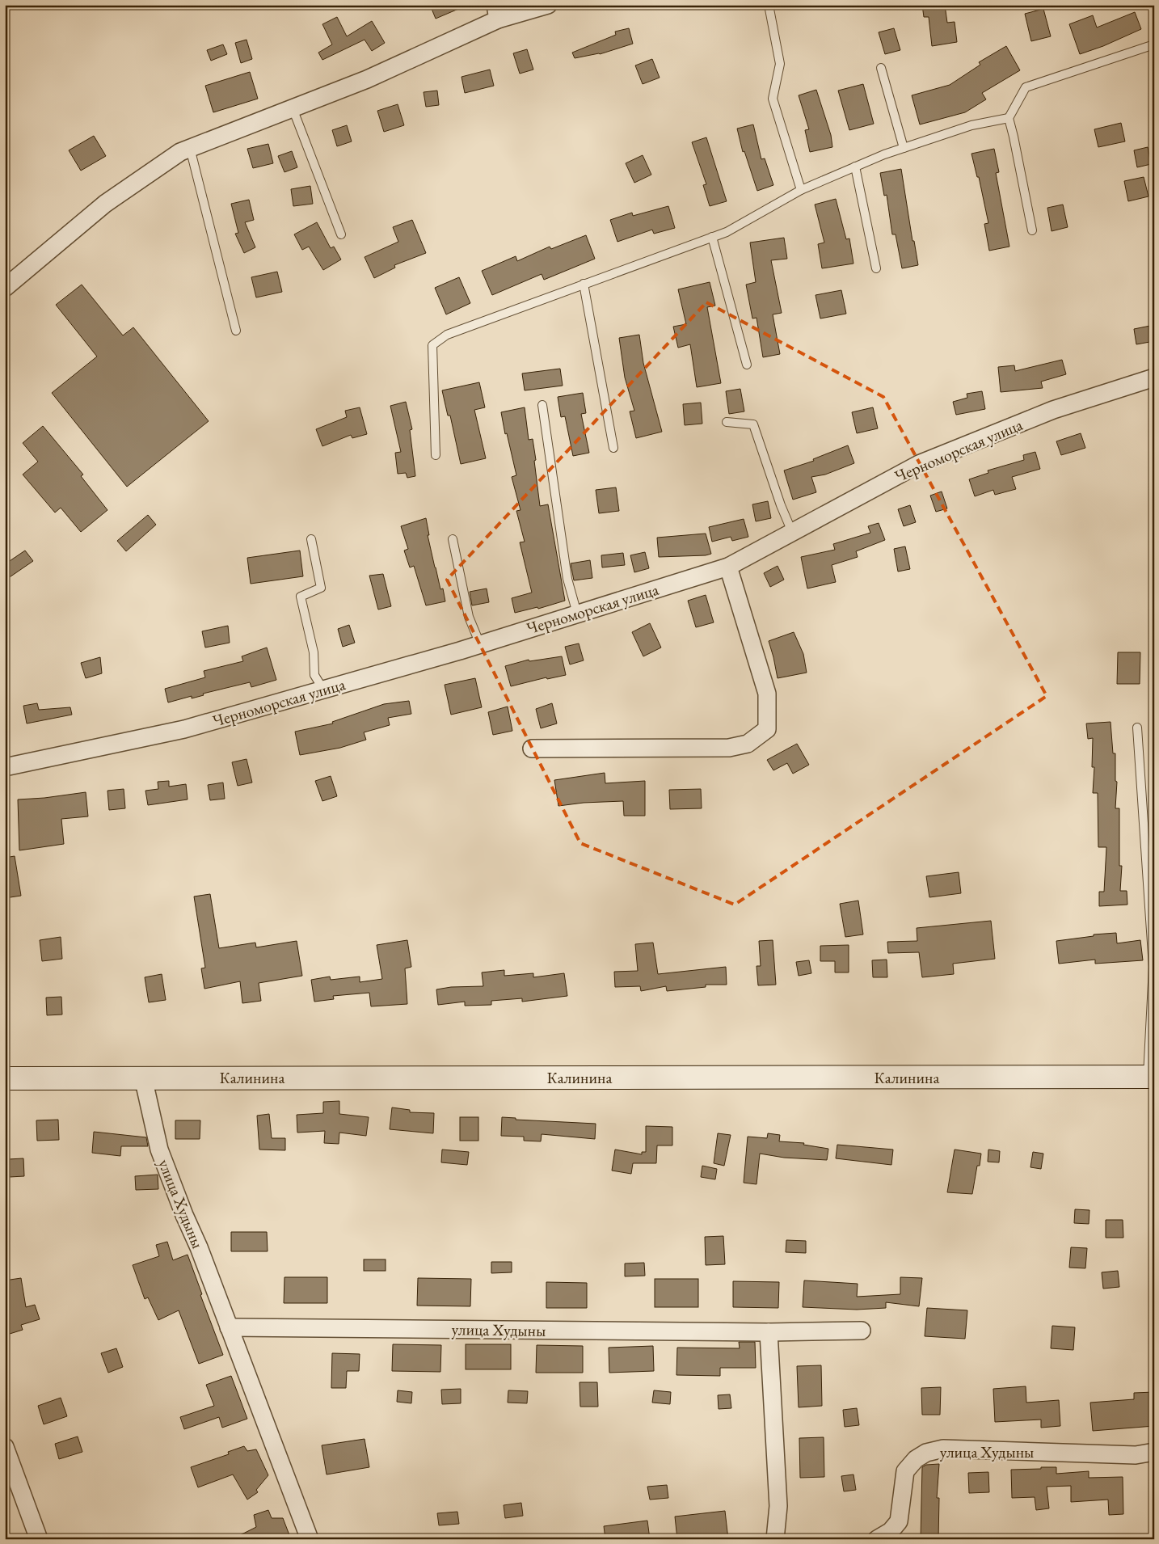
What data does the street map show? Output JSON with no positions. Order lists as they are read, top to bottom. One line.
{"streets":{"street":["Черноморская улица","Калинина","улица Худыны"]},"crossings":[["Калинина","улица Худыны"]]}
